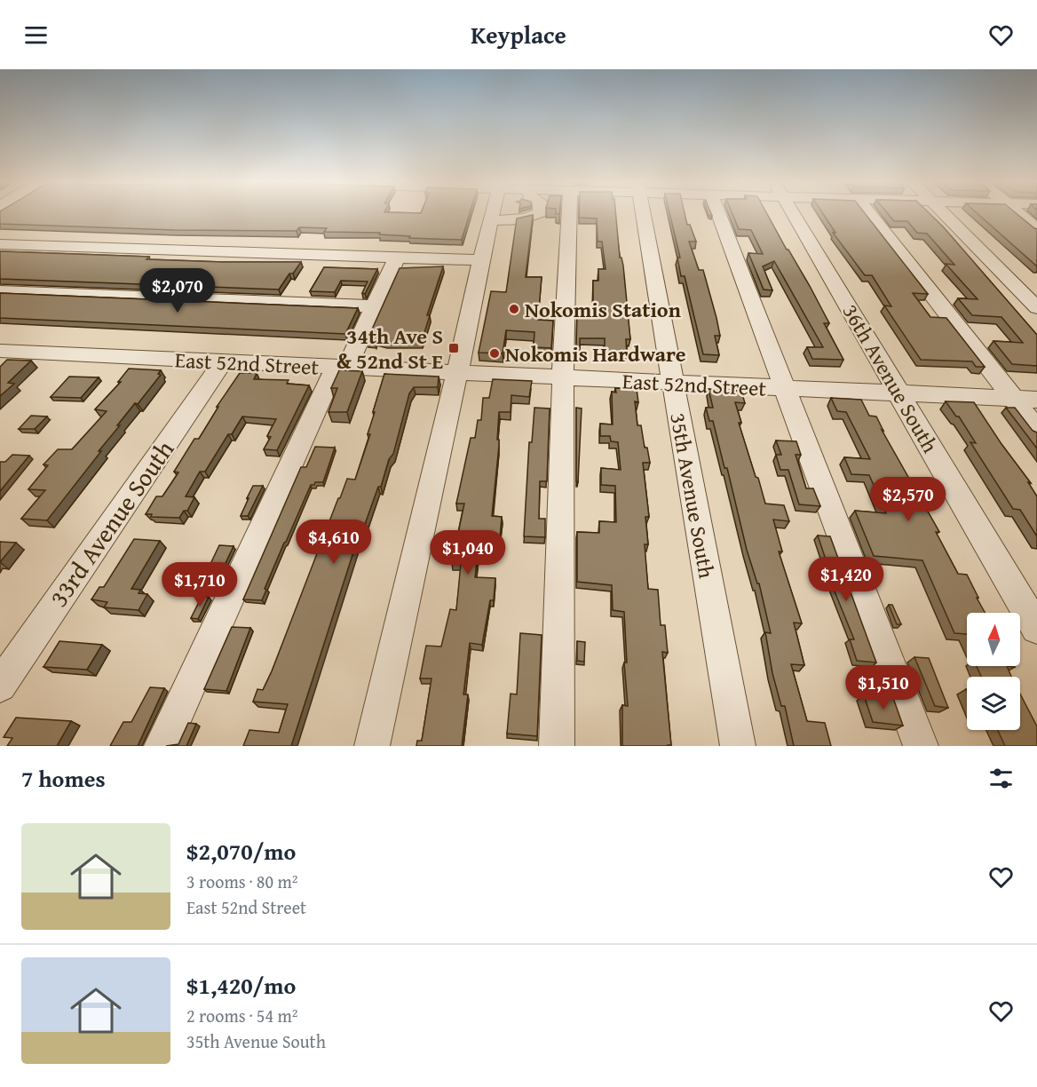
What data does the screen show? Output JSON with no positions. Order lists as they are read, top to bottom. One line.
{"streets":{"street":["East 52nd Street","36th Avenue South","35th Avenue South","33rd Avenue South"]},"crossings":[["East 52nd Street","36th Avenue South"],["East 52nd Street","35th Avenue South"],["East 52nd Street","33rd Avenue South"]],"places":{"other":["Nokomis Station","Nokomis Hardware"],"transit":["34th Ave S & 52nd St E"]},"north":"top","page":{"header":"Keyplace","price":["$2,070","$2,570","$4,610","$1,040","$1,420","$1,710","$1,510"],"heading":"7 homes","list":[{"name":"$2,070/mo","note":"3 rooms · 80 m² · East 52nd Street"},{"name":"$1,420/mo","note":"2 rooms · 54 m² · 35th Avenue South"}]}}
